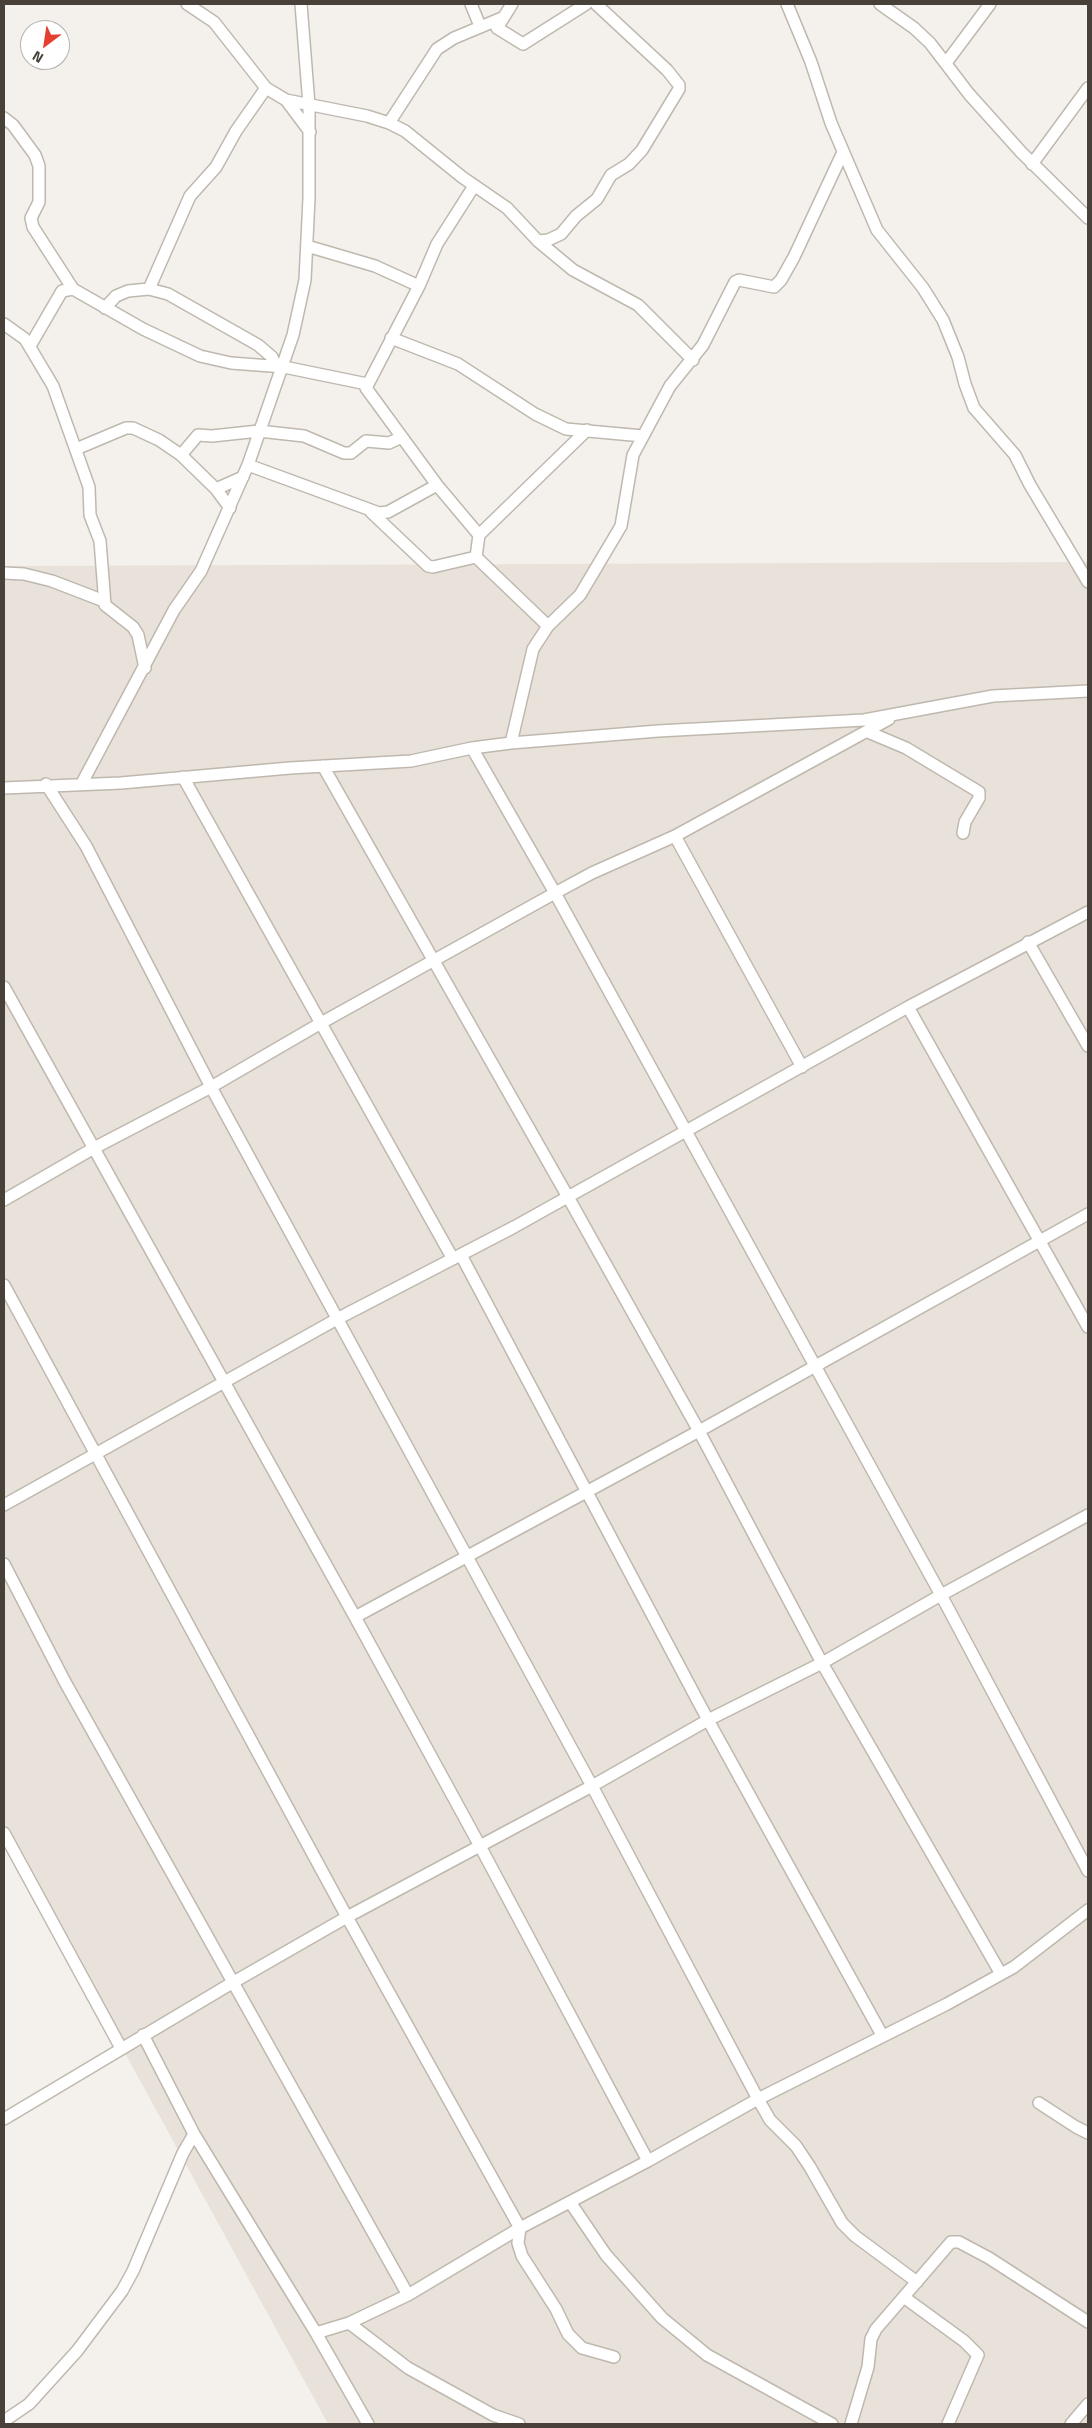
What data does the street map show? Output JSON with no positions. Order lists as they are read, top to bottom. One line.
{"north":"bottom left"}
